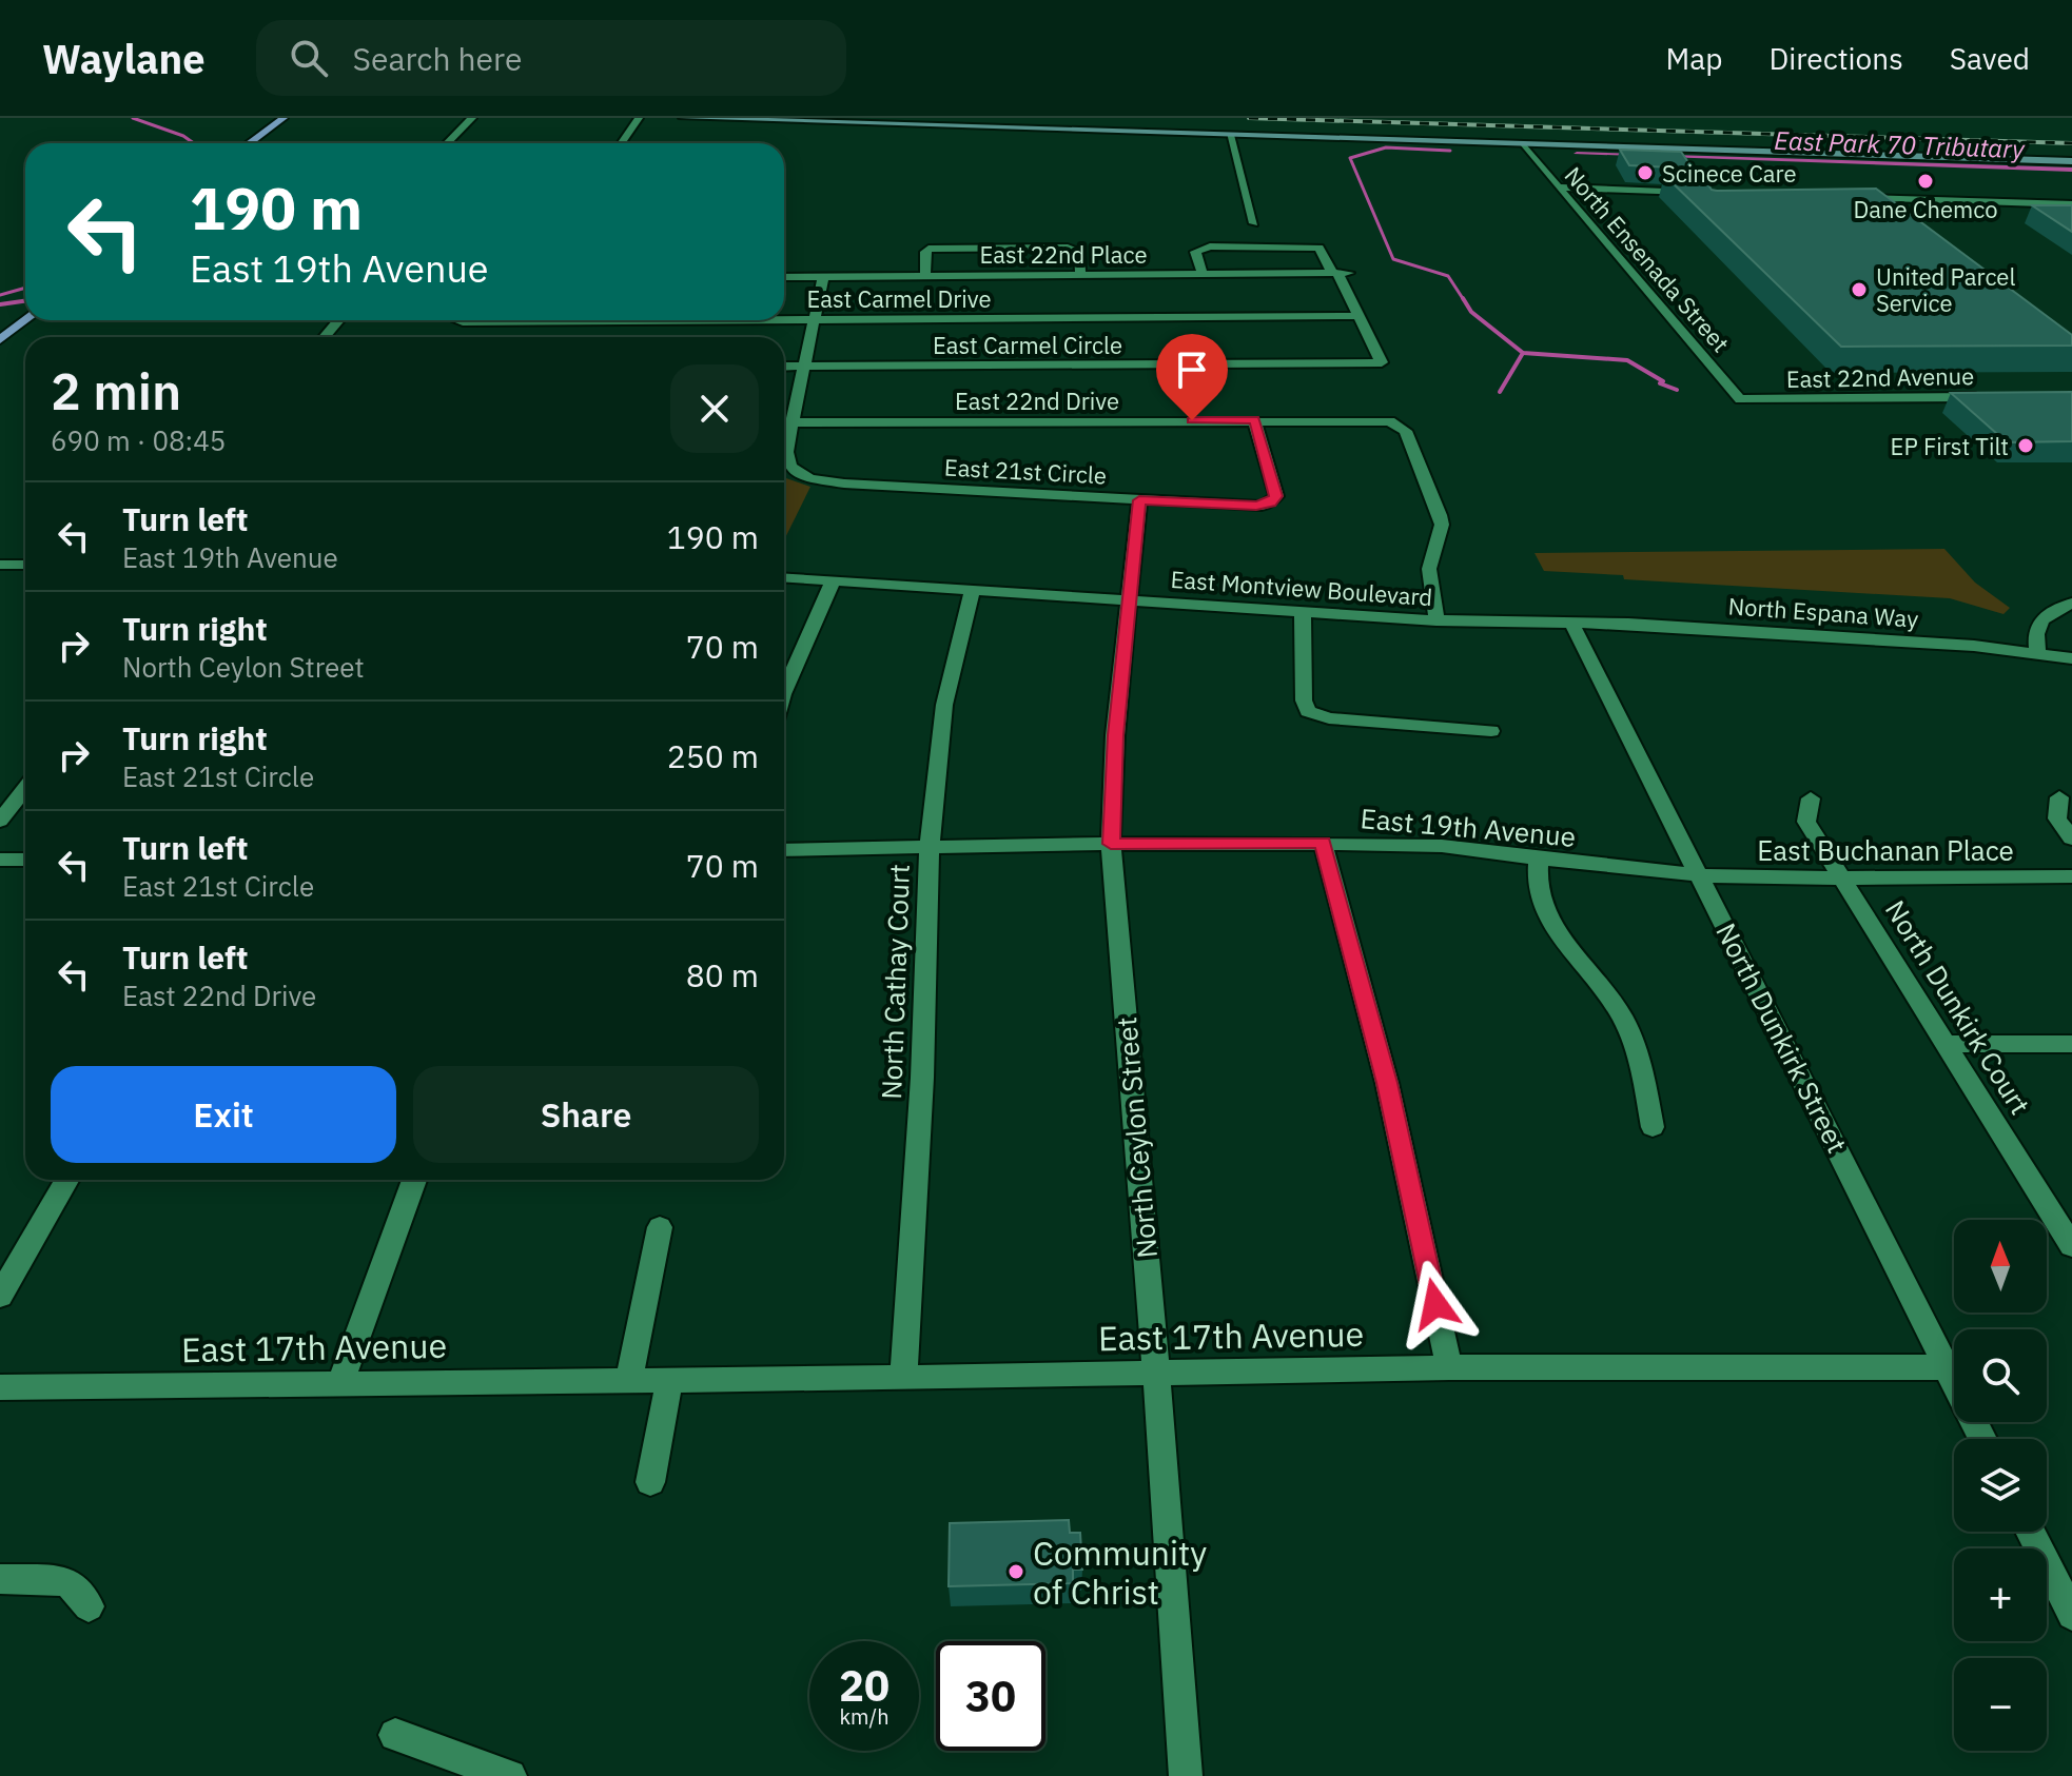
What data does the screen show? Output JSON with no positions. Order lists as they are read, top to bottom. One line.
{"streets":{"street":["East 22nd Place","North Ensenada Street","East Carmel Drive","East Carmel Circle","East 22nd Avenue","East 22nd Drive","East 21st Circle","East Montview Boulevard","North Espana Way","East 19th Avenue","East Buchanan Place","North Cathay Court","North Dunkirk Court","North Dunkirk Street","North Ceylon Street","East 17th Avenue"]},"crossings":[["East 22nd Place","East Carmel Circle"],["North Ensenada Street","East 22nd Avenue"],["East Carmel Drive","East Carmel Circle"],["East 22nd Drive","East 21st Circle"],["East 22nd Drive","East Montview Boulevard"],["East 21st Circle","North Ceylon Street"],["East Montview Boulevard","North Espana Way"],["East Montview Boulevard","North Cathay Court"],["East Montview Boulevard","North Dunkirk Street"],["East Montview Boulevard","North Ceylon Street"],["North Espana Way","North Dunkirk Street"],["East 19th Avenue","East Buchanan Place"],["East 19th Avenue","North Cathay Court"],["East 19th Avenue","North Dunkirk Street"],["East 19th Avenue","North Ceylon Street"],["East Buchanan Place","North Dunkirk Court"],["East Buchanan Place","North Dunkirk Street"],["North Cathay Court","East 17th Avenue"],["North Dunkirk Street","East 17th Avenue"],["North Ceylon Street","East 17th Avenue"]],"water":["East Park 70 Tributary"],"places":["Scinece Care","Dane Chemco","United Parcel Service","EP First Tilt","Community of Christ"],"north":"top","page":{"header":"Waylane","search":"Search here","nav":["Map","Directions","Saved"],"turn":["190 m","East 19th Avenue"],"heading":["2 min","690 m · 08:45"],"list":[{"name":"Turn left","note":"East 19th Avenue","value":"190 m"},{"name":"Turn right","note":"North Ceylon Street","value":"70 m"},{"name":"Turn right","note":"East 21st Circle","value":"250 m"},{"name":"Turn left","note":"East 21st Circle","value":"70 m"},{"name":"Turn left","note":"East 22nd Drive","value":"80 m"}],"buttons":["Exit","Share"],"map_buttons":["+","−"],"speed":"20 km/h","limit":"30"}}
